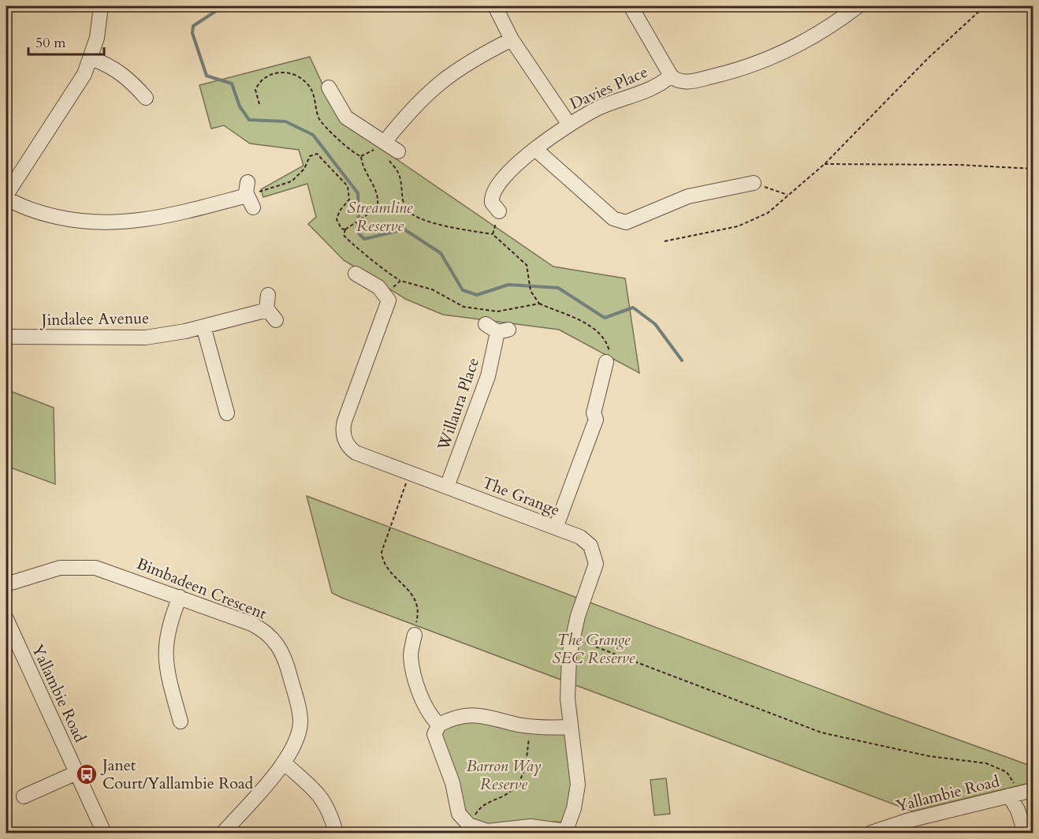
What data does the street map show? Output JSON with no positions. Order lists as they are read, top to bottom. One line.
{"streets":{"street":["Davies Place","Jindalee Avenue","Willaura Place","The Grange","Bimbadeen Crescent","Yallambie Road"]},"crossings":[["Willaura Place","The Grange"]],"parks":["Streamline Reserve","The Grange SEC Reserve","Barron Way Reserve"],"places":{"bus stop":["Janet Court/Yallambie Road"]},"scale_bar":"50 m"}
